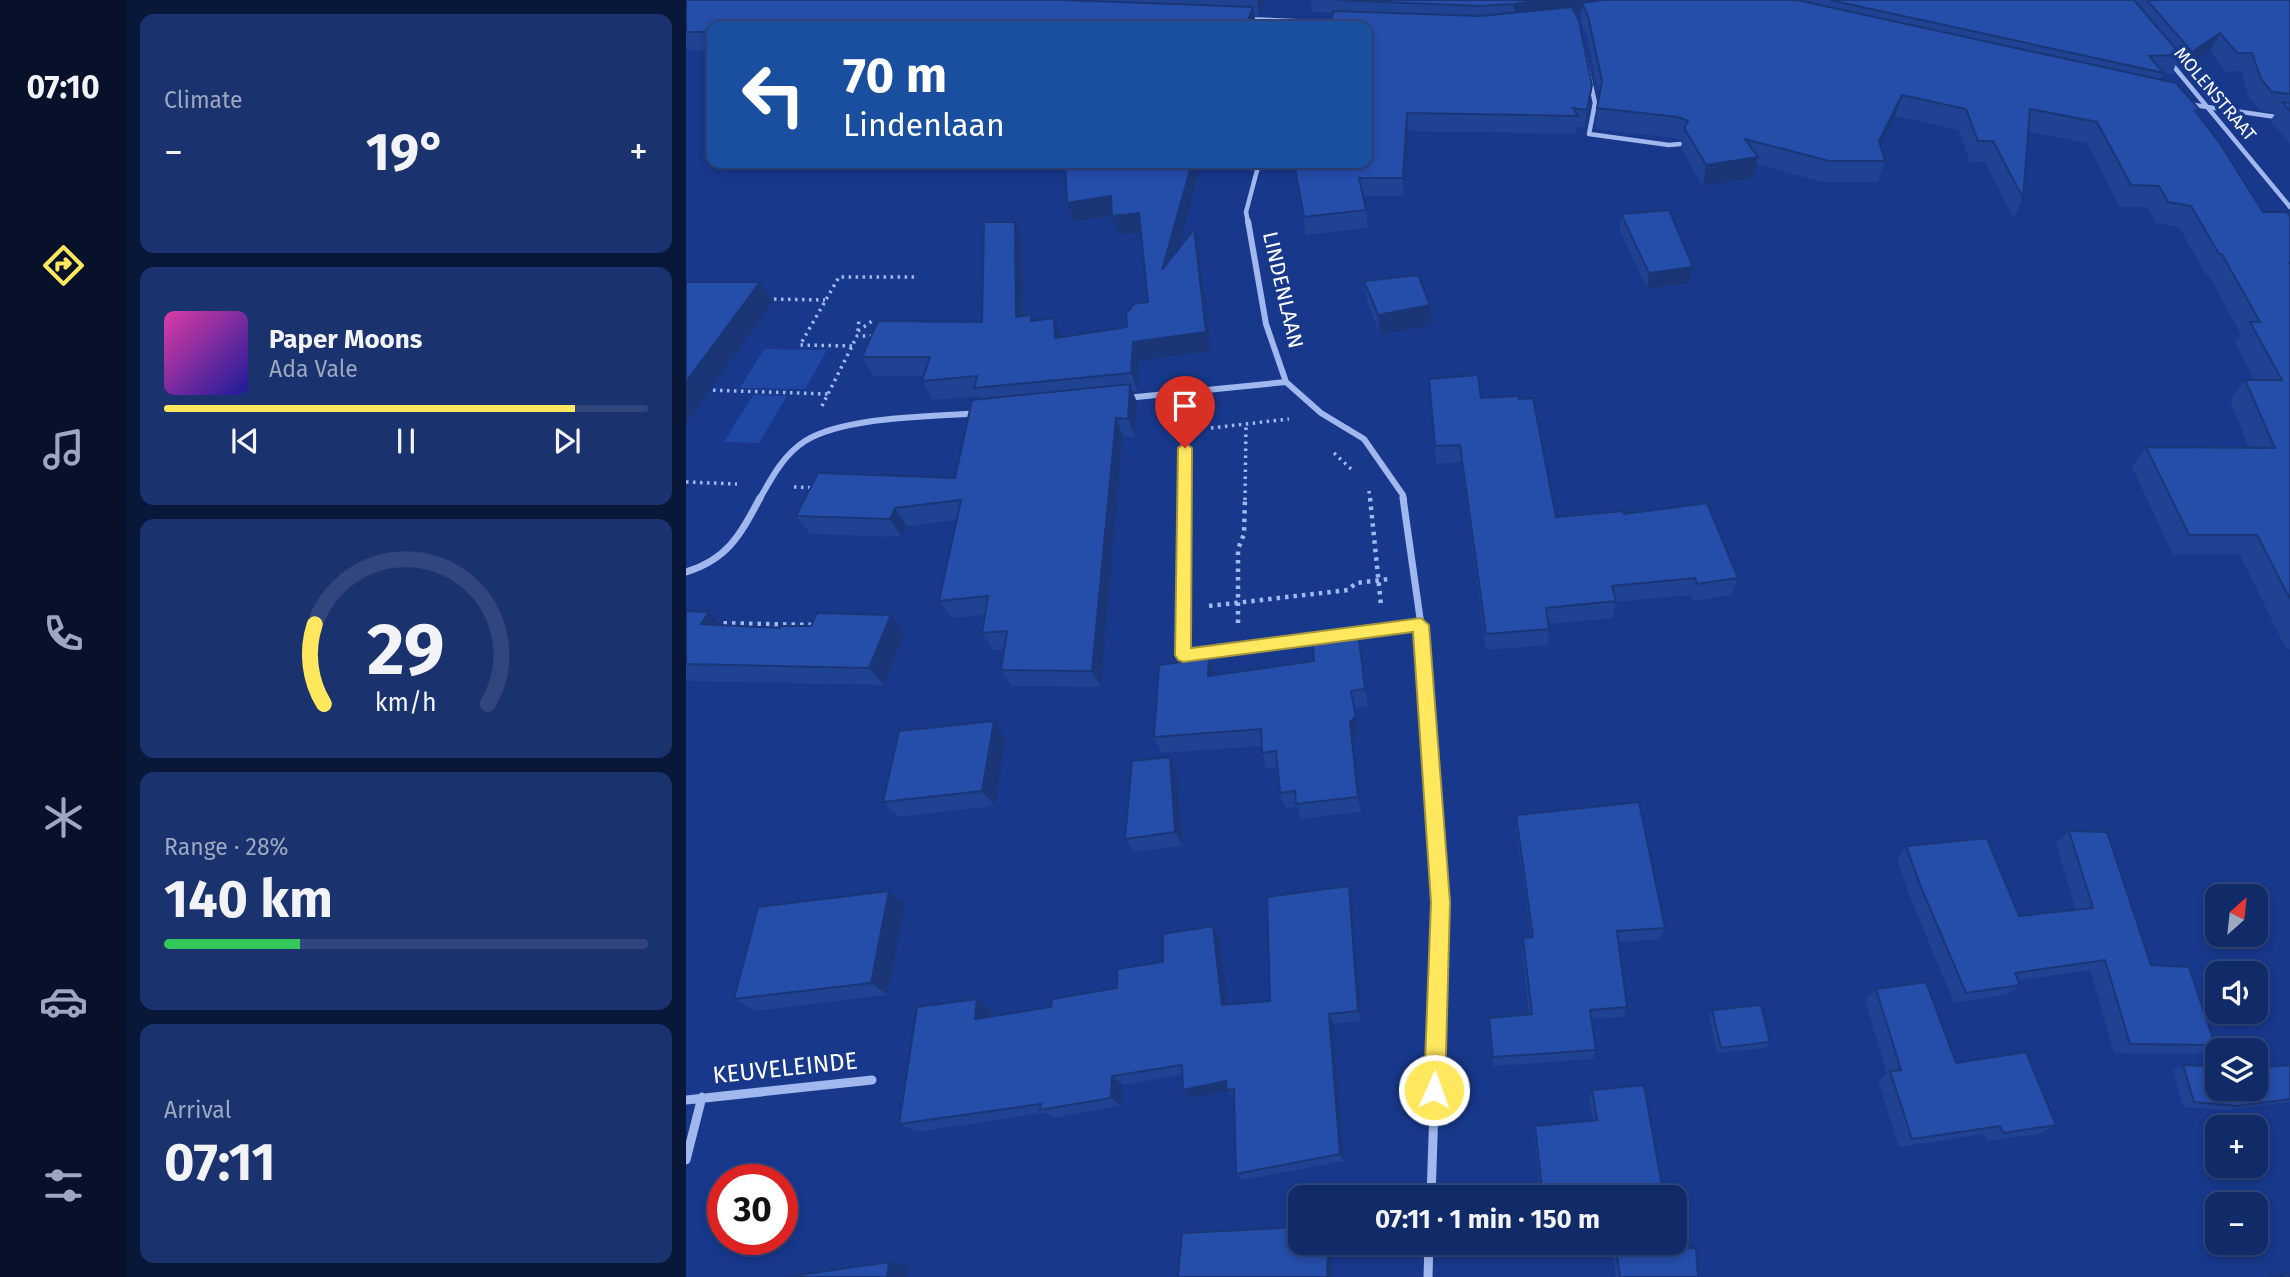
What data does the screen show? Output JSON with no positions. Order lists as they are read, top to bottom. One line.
{"streets":{"street":["MOLENSTRAAT","LINDENLAAN","KEUVELEINDE"]},"north":"top right","page":{"tabs":"07:10","tile":["Climate",["Range · 28%","140 km"],["Arrival","07:11"]],"turn":["70 m","Lindenlaan"],"heat":["−","19°","+"],"song":["Paper Moons","Ada Vale"],"map_buttons":["+","−"],"limit":"30","trip":"07:11 · 1 min · 150 m","gauge":["29","km/h"]}}
